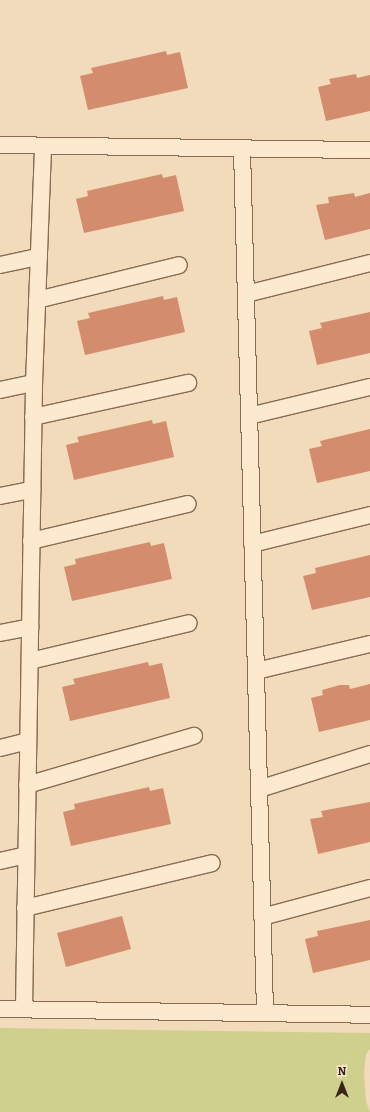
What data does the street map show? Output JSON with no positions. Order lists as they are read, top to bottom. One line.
{"north":"top"}
